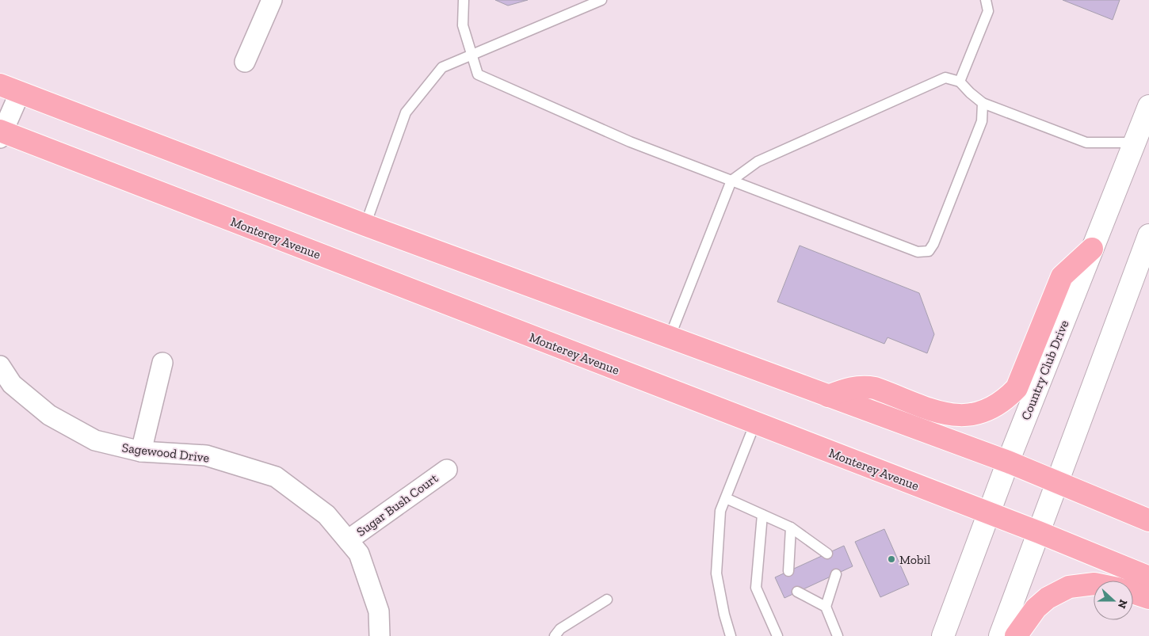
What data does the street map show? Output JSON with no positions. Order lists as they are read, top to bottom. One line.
{"streets":{"main road":["Monterey Avenue","Country Club Drive"],"street":["Sagewood Drive","Sugar Bush Court"]},"crossings":[["Monterey Avenue","Country Club Drive"],["Sagewood Drive","Sugar Bush Court"]],"places":["Mobil"],"north":"right"}
